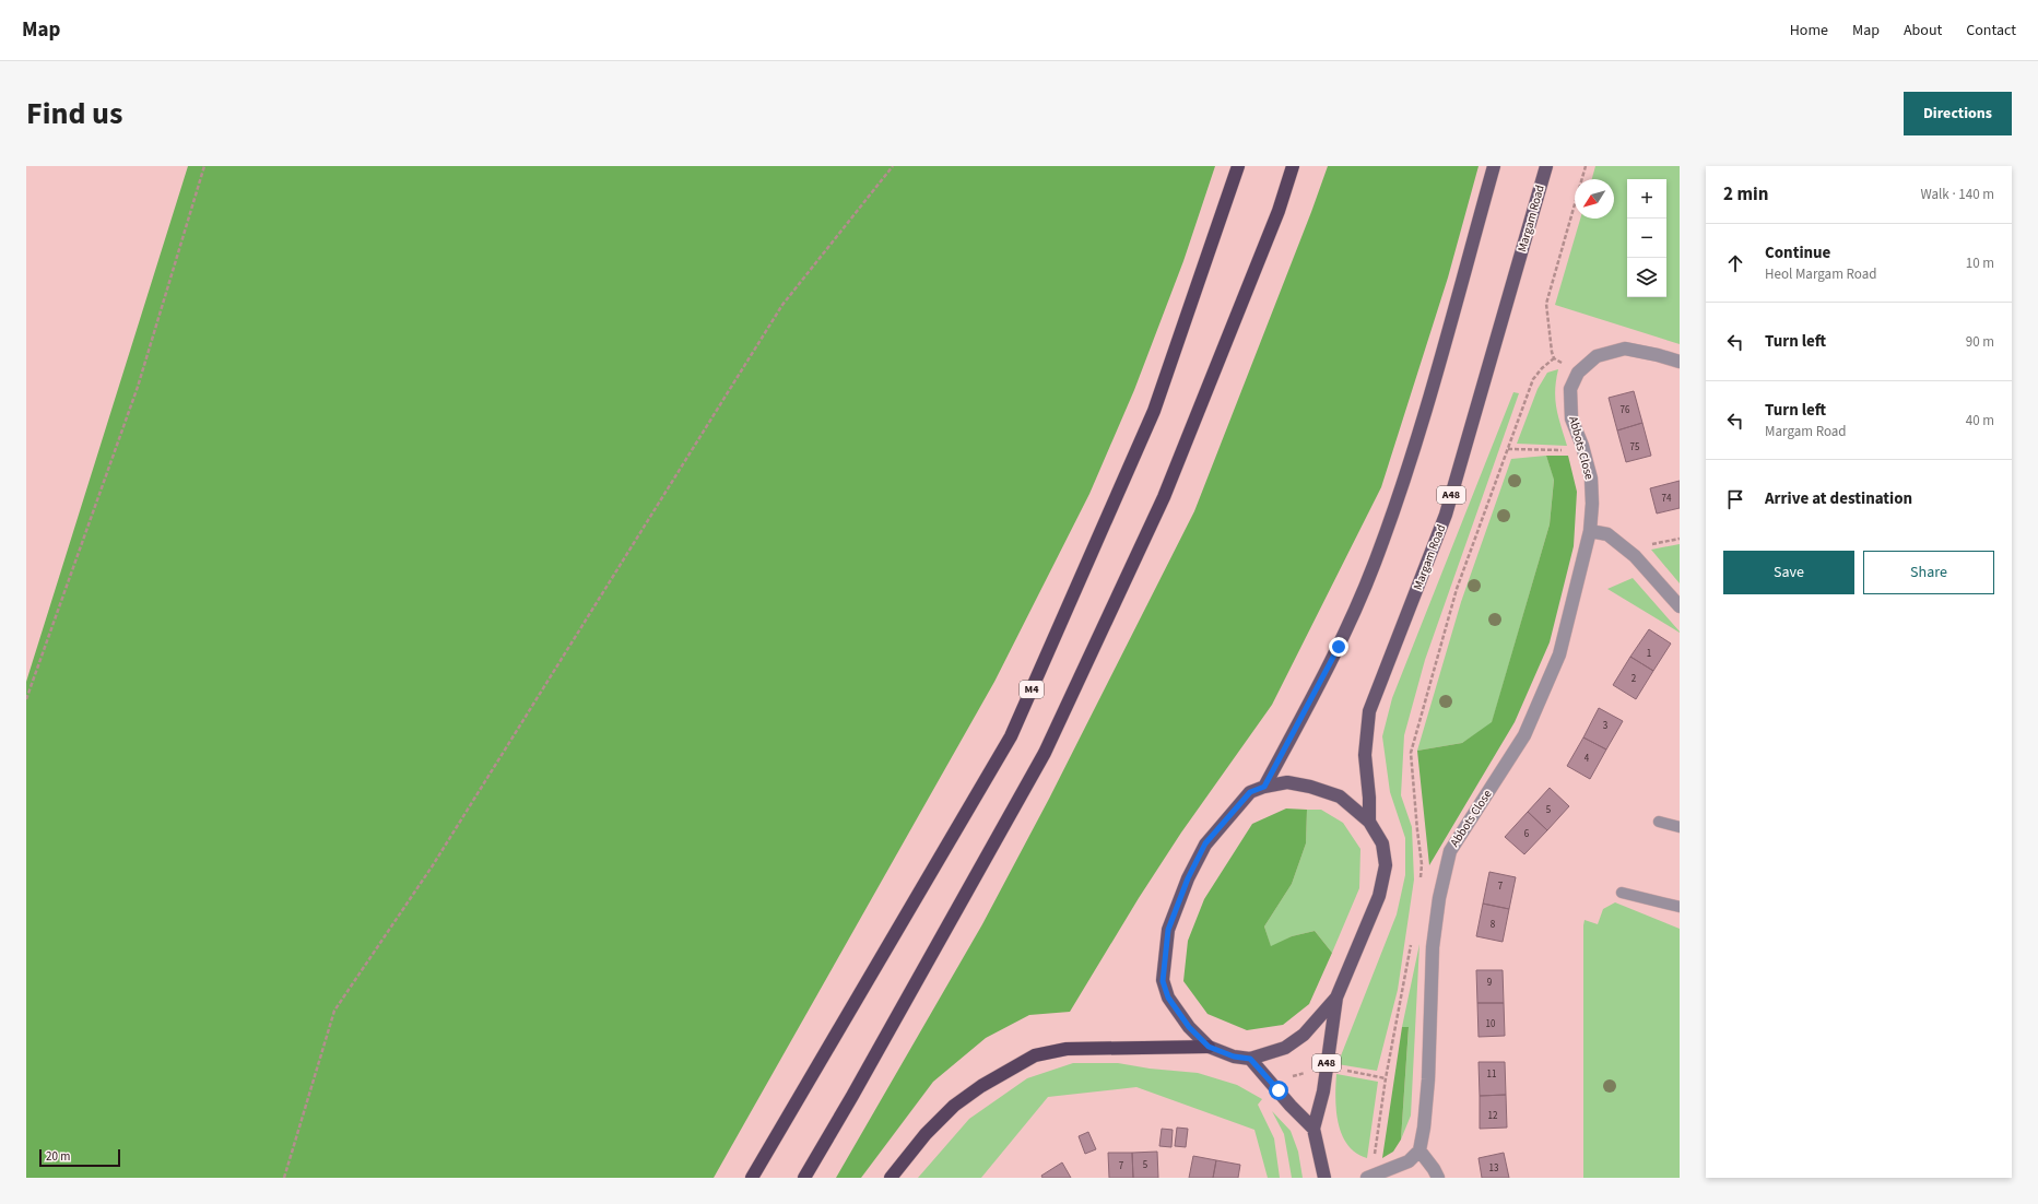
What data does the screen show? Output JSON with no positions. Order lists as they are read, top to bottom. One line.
{"streets":{"highway":["M4"],"main road":["Margam Road","A48"],"street":["Abbots Close"]},"house_numbers":["76","75","74","1","2","3","4","5","6","7","8","9","10","11","12","5","7","13"],"scale_bar":"20 m","north":"bottom left","page":{"header":"Map","nav":["Home","Map","About","Contact"],"title":"Find us","buttons":["Directions",["Save","Share"]],"heading":["2 min","Walk · 140 m"],"map_buttons":["+","−"],"list":[["Continue","Heol Margam Road","10 m"],["Turn left","90 m"],["Turn left","Margam Road","40 m"],"Arrive at destination"],"scale":"20 m"}}
